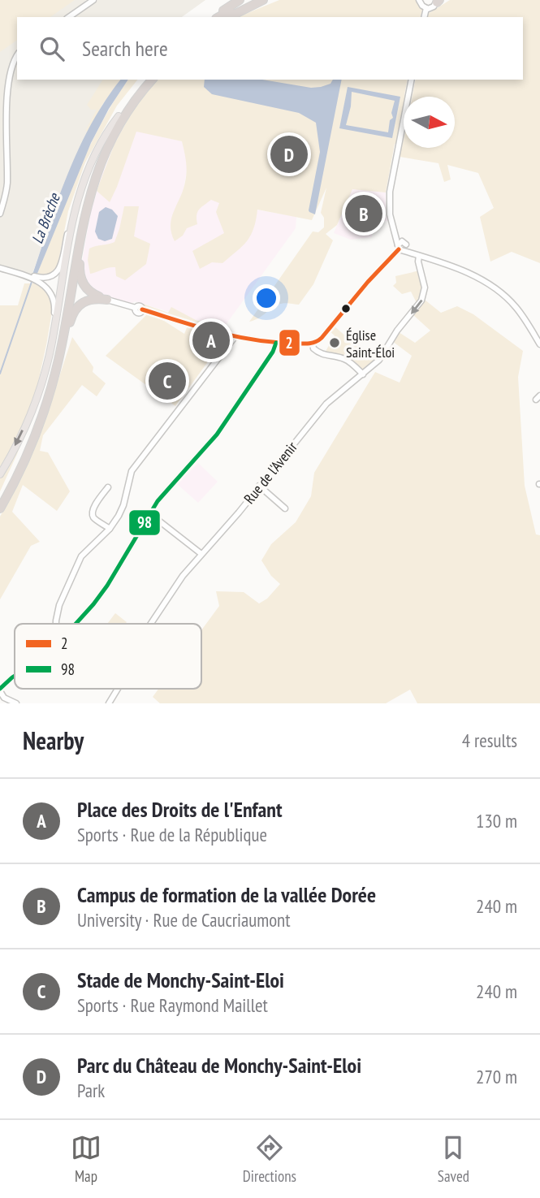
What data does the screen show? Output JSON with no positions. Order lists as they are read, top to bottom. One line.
{"streets":{"street":["Rue de l'Avenir"]},"water":["La Brèche"],"places":["Église Saint-Éloi"],"lines":["transit line 2","transit line 98"],"legend":["2","98"],"north":"right","page":{"search":"Search here","pins":["D","B","A","C"],"heading":["Nearby","4 results"],"list":[{"mark":"A","name":"Place des Droits de l'Enfant","note":"Sports · Rue de la République","value":"130 m"},{"mark":"B","name":"Campus de formation de la vallée Dorée","note":"University · Rue de Caucriaumont","value":"240 m"},{"mark":"C","name":"Stade de Monchy-Saint-Eloi","note":"Sports · Rue Raymond Maillet","value":"240 m"},{"mark":"D","name":"Parc du Château de Monchy-Saint-Eloi","note":"Park","value":"270 m"}],"nav":["Map","Directions","Saved"]}}
